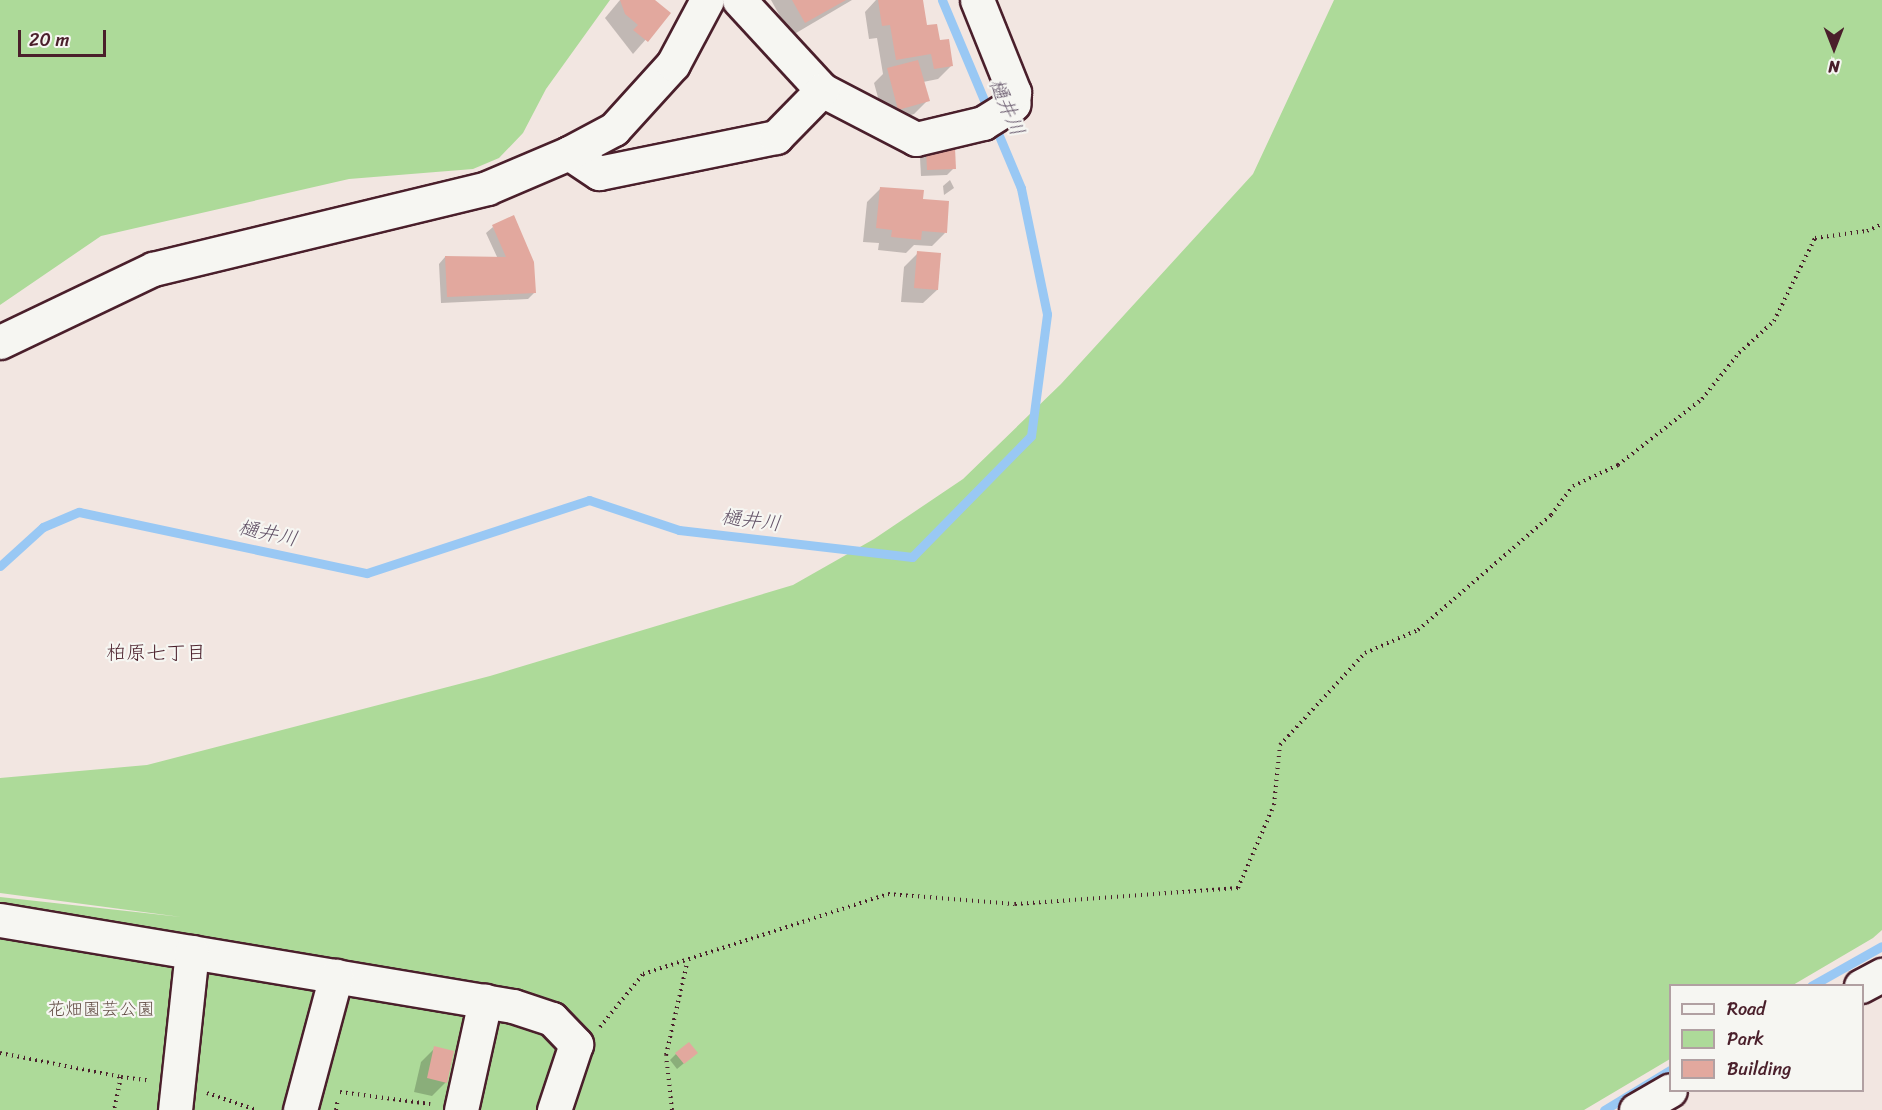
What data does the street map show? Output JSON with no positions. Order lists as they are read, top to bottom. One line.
{"districts":["柏原七丁目"],"water":["樋井川"],"parks":["花畑園芸公園"],"legend":["Road","Park","Building"],"scale_bar":"20 m","north":"bottom"}
